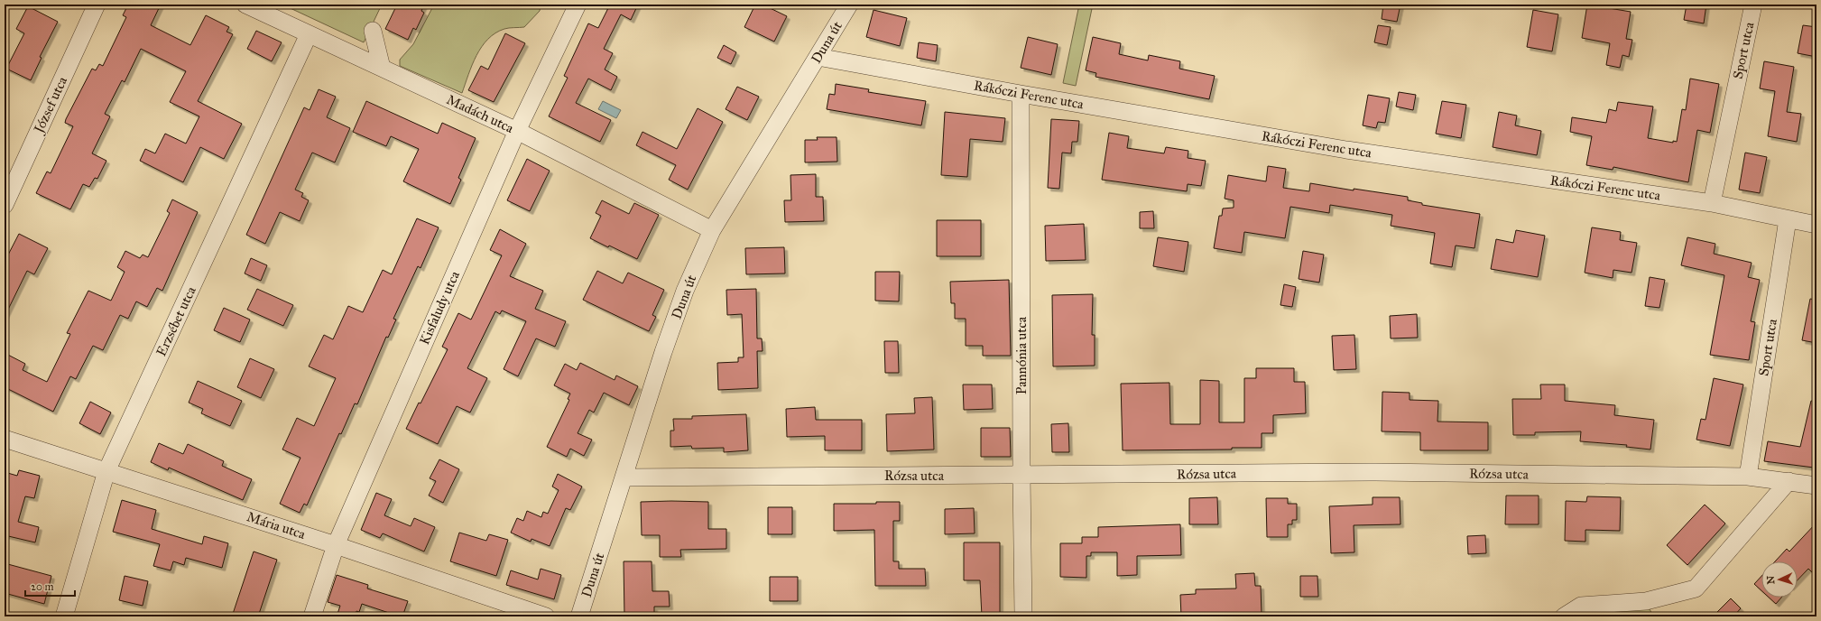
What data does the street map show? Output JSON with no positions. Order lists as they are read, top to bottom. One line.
{"streets":{"street":["Duna út","Sport utca","Rákóczi Ferenc utca","József utca","Madách utca","Kisfaludy utca","Erzsébet utca","Pannónia utca","Rózsa utca","Mária utca"]},"crossings":[["Duna út","Rákóczi Ferenc utca"],["Duna út","Madách utca"],["Duna út","Rózsa utca"],["Sport utca","Rákóczi Ferenc utca"],["Sport utca","Rózsa utca"],["Rákóczi Ferenc utca","Pannónia utca"],["Madách utca","Kisfaludy utca"],["Madách utca","Erzsébet utca"],["Kisfaludy utca","Mária utca"],["Erzsébet utca","Mária utca"],["Pannónia utca","Rózsa utca"]],"scale_bar":"20 m","north":"left"}
